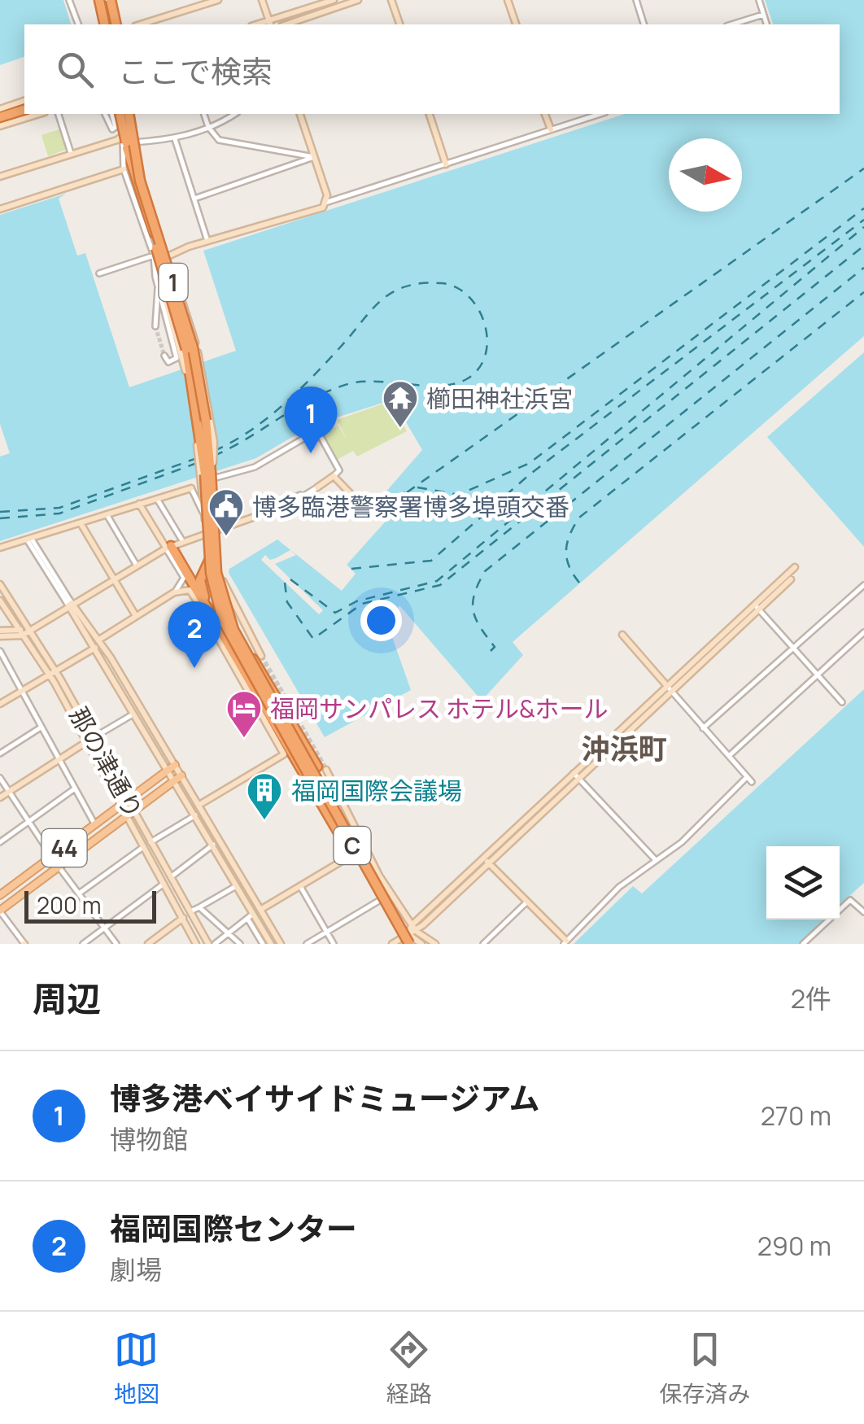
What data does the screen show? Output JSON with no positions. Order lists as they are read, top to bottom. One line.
{"streets":{"highway":["1","C"],"main road":["44"],"street":["那の津通り"]},"crossings":[["1","C"],["那の津通り","44"]],"districts":["沖浜町"],"places":{"temple":["櫛田神社浜宮"],"public building":["博多臨港警察署博多埠頭交番"],"hotel":["福岡サンパレス ホテル&ホール"],"building":["福岡国際会議場"]},"scale_bar":"200 m","north":"right","page":{"search":"ここで検索","pins":["1","2"],"scale":"200 m","heading":["周辺","2件"],"list":[{"mark":"1","name":"博多港ベイサイドミュージアム","note":"博物館","value":"270 m"},{"mark":"2","name":"福岡国際センター","note":"劇場","value":"290 m"}],"nav":["地図","経路","保存済み"]}}
